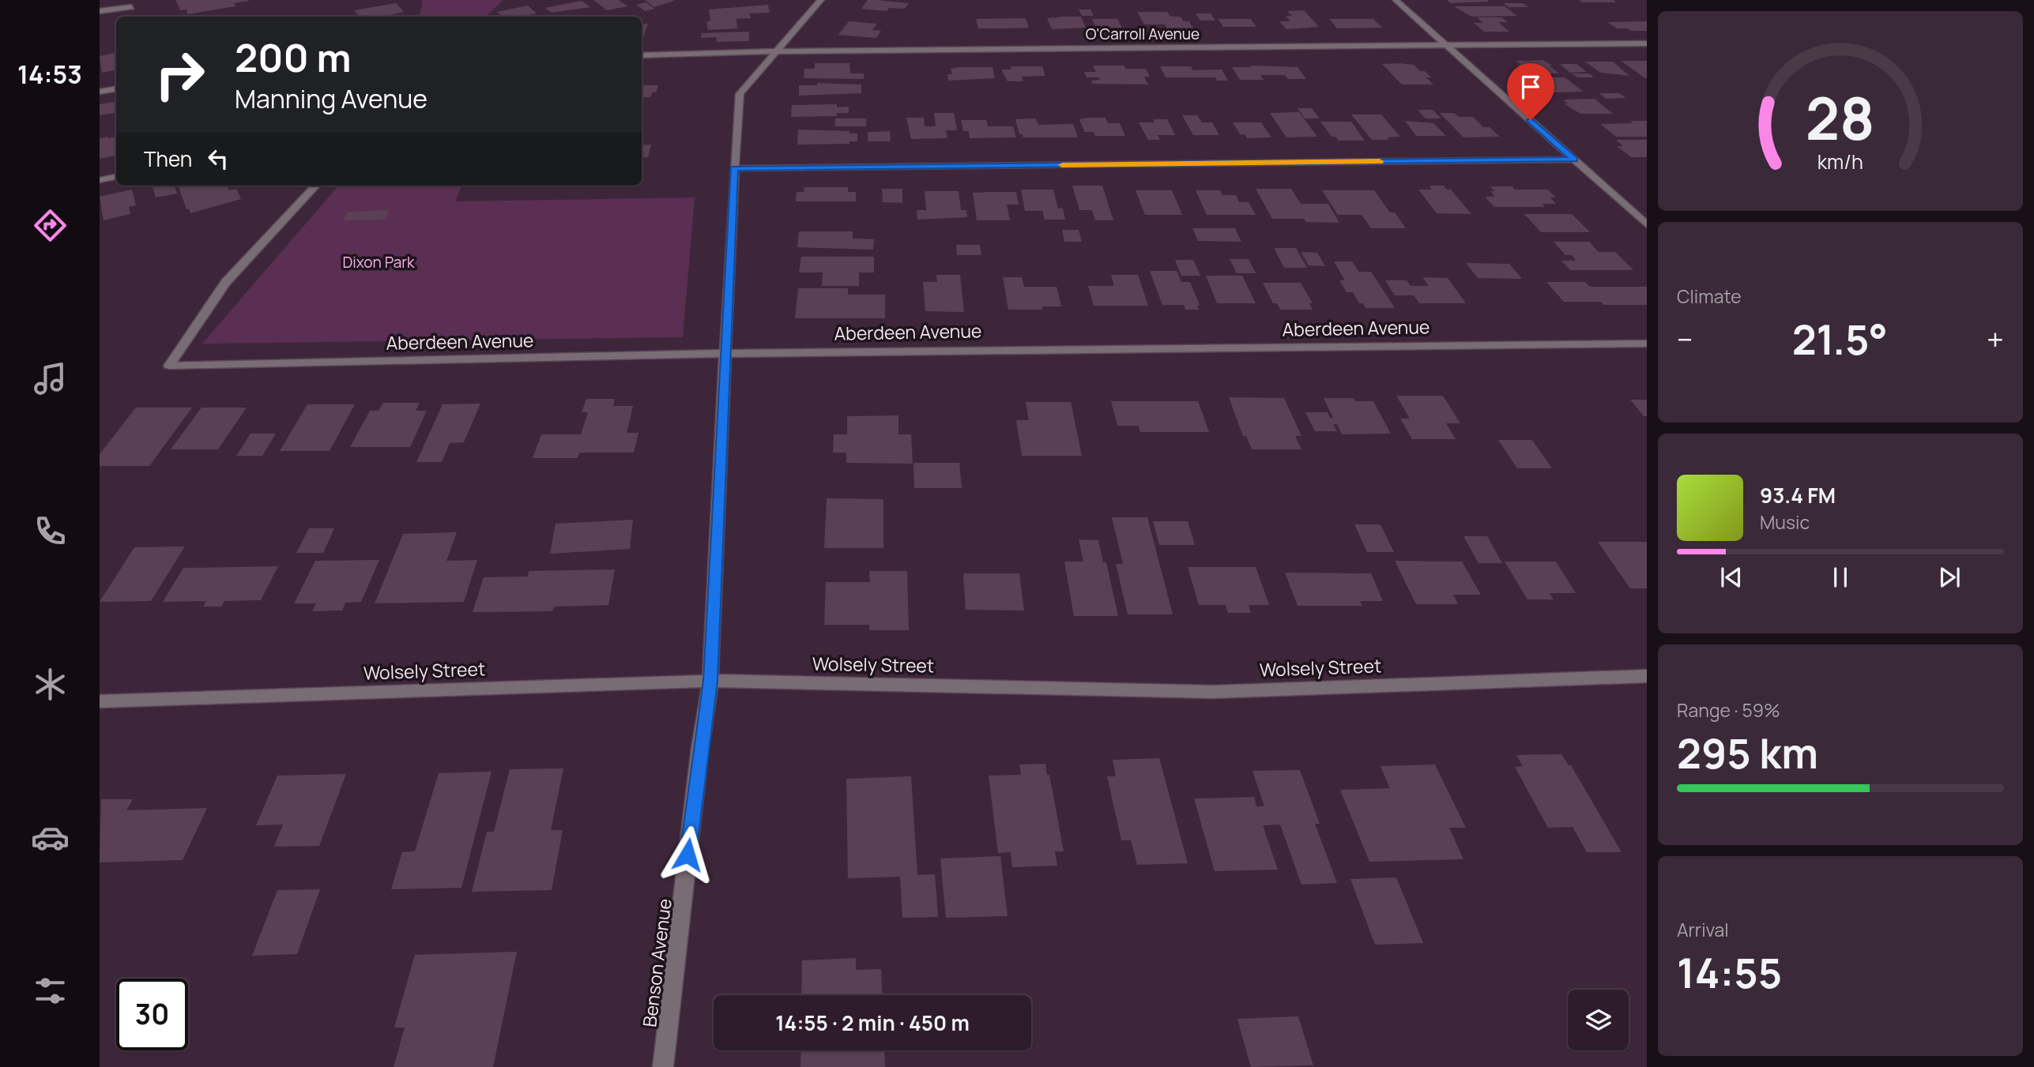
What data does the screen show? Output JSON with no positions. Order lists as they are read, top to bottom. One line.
{"streets":{"street":["O'Carroll Avenue","Aberdeen Avenue","Wolsely Street","Benson Avenue"]},"crossings":[["O'Carroll Avenue","Benson Avenue"],["Aberdeen Avenue","Benson Avenue"],["Wolsely Street","Benson Avenue"]],"parks":["Dixon Park"],"page":{"tabs":"14:53","turn":["200 m","Manning Avenue"],"then":"Then","tile":["Climate",["Range · 59%","295 km"],["Arrival","14:55"]],"heat":["−","21.5°","+"],"song":["93.4 FM","Music"],"limit":"30","trip":"14:55 · 2 min · 450 m","gauge":["28","km/h"]}}
